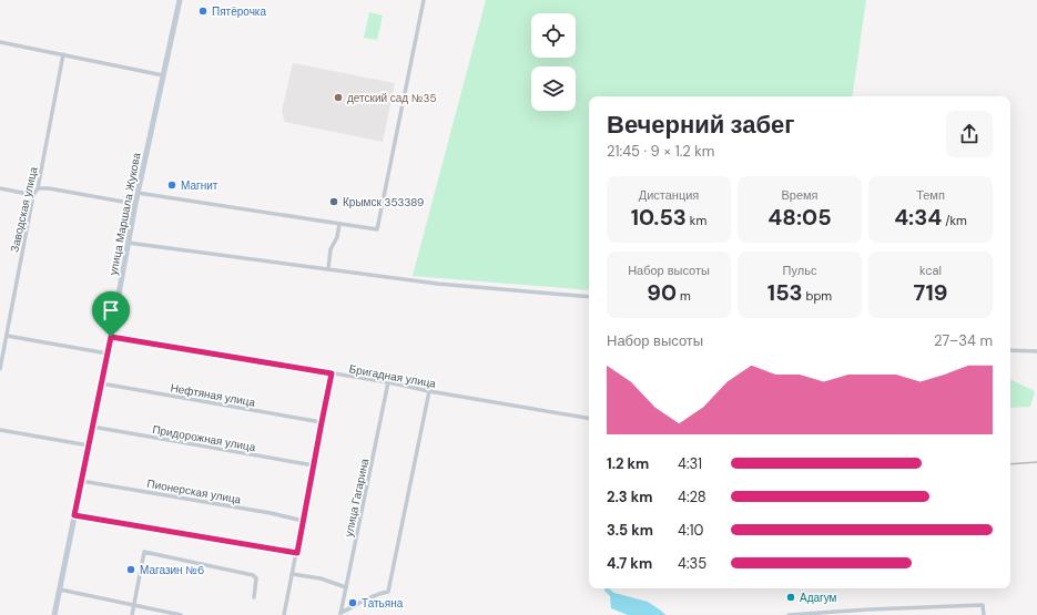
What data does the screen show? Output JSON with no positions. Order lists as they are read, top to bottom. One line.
{"streets":{"main road":["улица Маршала Жукова"],"street":["Заводская улица","Бригадная улица","Нефтяная улица","Придорожная улица","Пионерская улица","улица Гагарина"]},"crossings":[["улица Маршала Жукова","Бригадная улица"],["улица Маршала Жукова","Нефтяная улица"],["улица Маршала Жукова","Придорожная улица"],["улица Маршала Жукова","Пионерская улица"],["Бригадная улица","улица Гагарина"]],"places":["Пятёрочка","детский сад №35","Магнит","Крымск 353389","Магазин №6","Адагум","Татьяна"],"page":{"heading":["Вечерний забег","21:45 · 9 × 1.2 km"],"stats":[["Дистанция","10.53 km"],["Время","48:05"],["Темп","4:34 /km"],["Набор высоты","90 m"],["Пульс","153 bpm"],["kcal","719"]],"chart":["Набор высоты","27–34 m"],"list":[{"name":"1.2 km","note":"4:31"},{"name":"2.3 km","note":"4:28"},{"name":"3.5 km","note":"4:10"},{"name":"4.7 km","note":"4:35"}]}}
